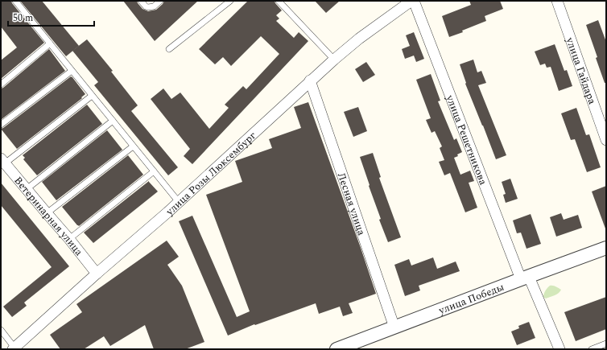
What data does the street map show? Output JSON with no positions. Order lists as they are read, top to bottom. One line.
{"streets":{"street":["улица Гайдара","улица Решетникова","улица Розы Люксембург","Лесная улица","Ветеринарная улица","улица Победы"]},"crossings":[["улица Решетникова","улица Победы"],["улица Розы Люксембург","Лесная улица"],["улица Розы Люксембург","Ветеринарная улица"],["Лесная улица","улица Победы"]],"scale_bar":"50 m"}
